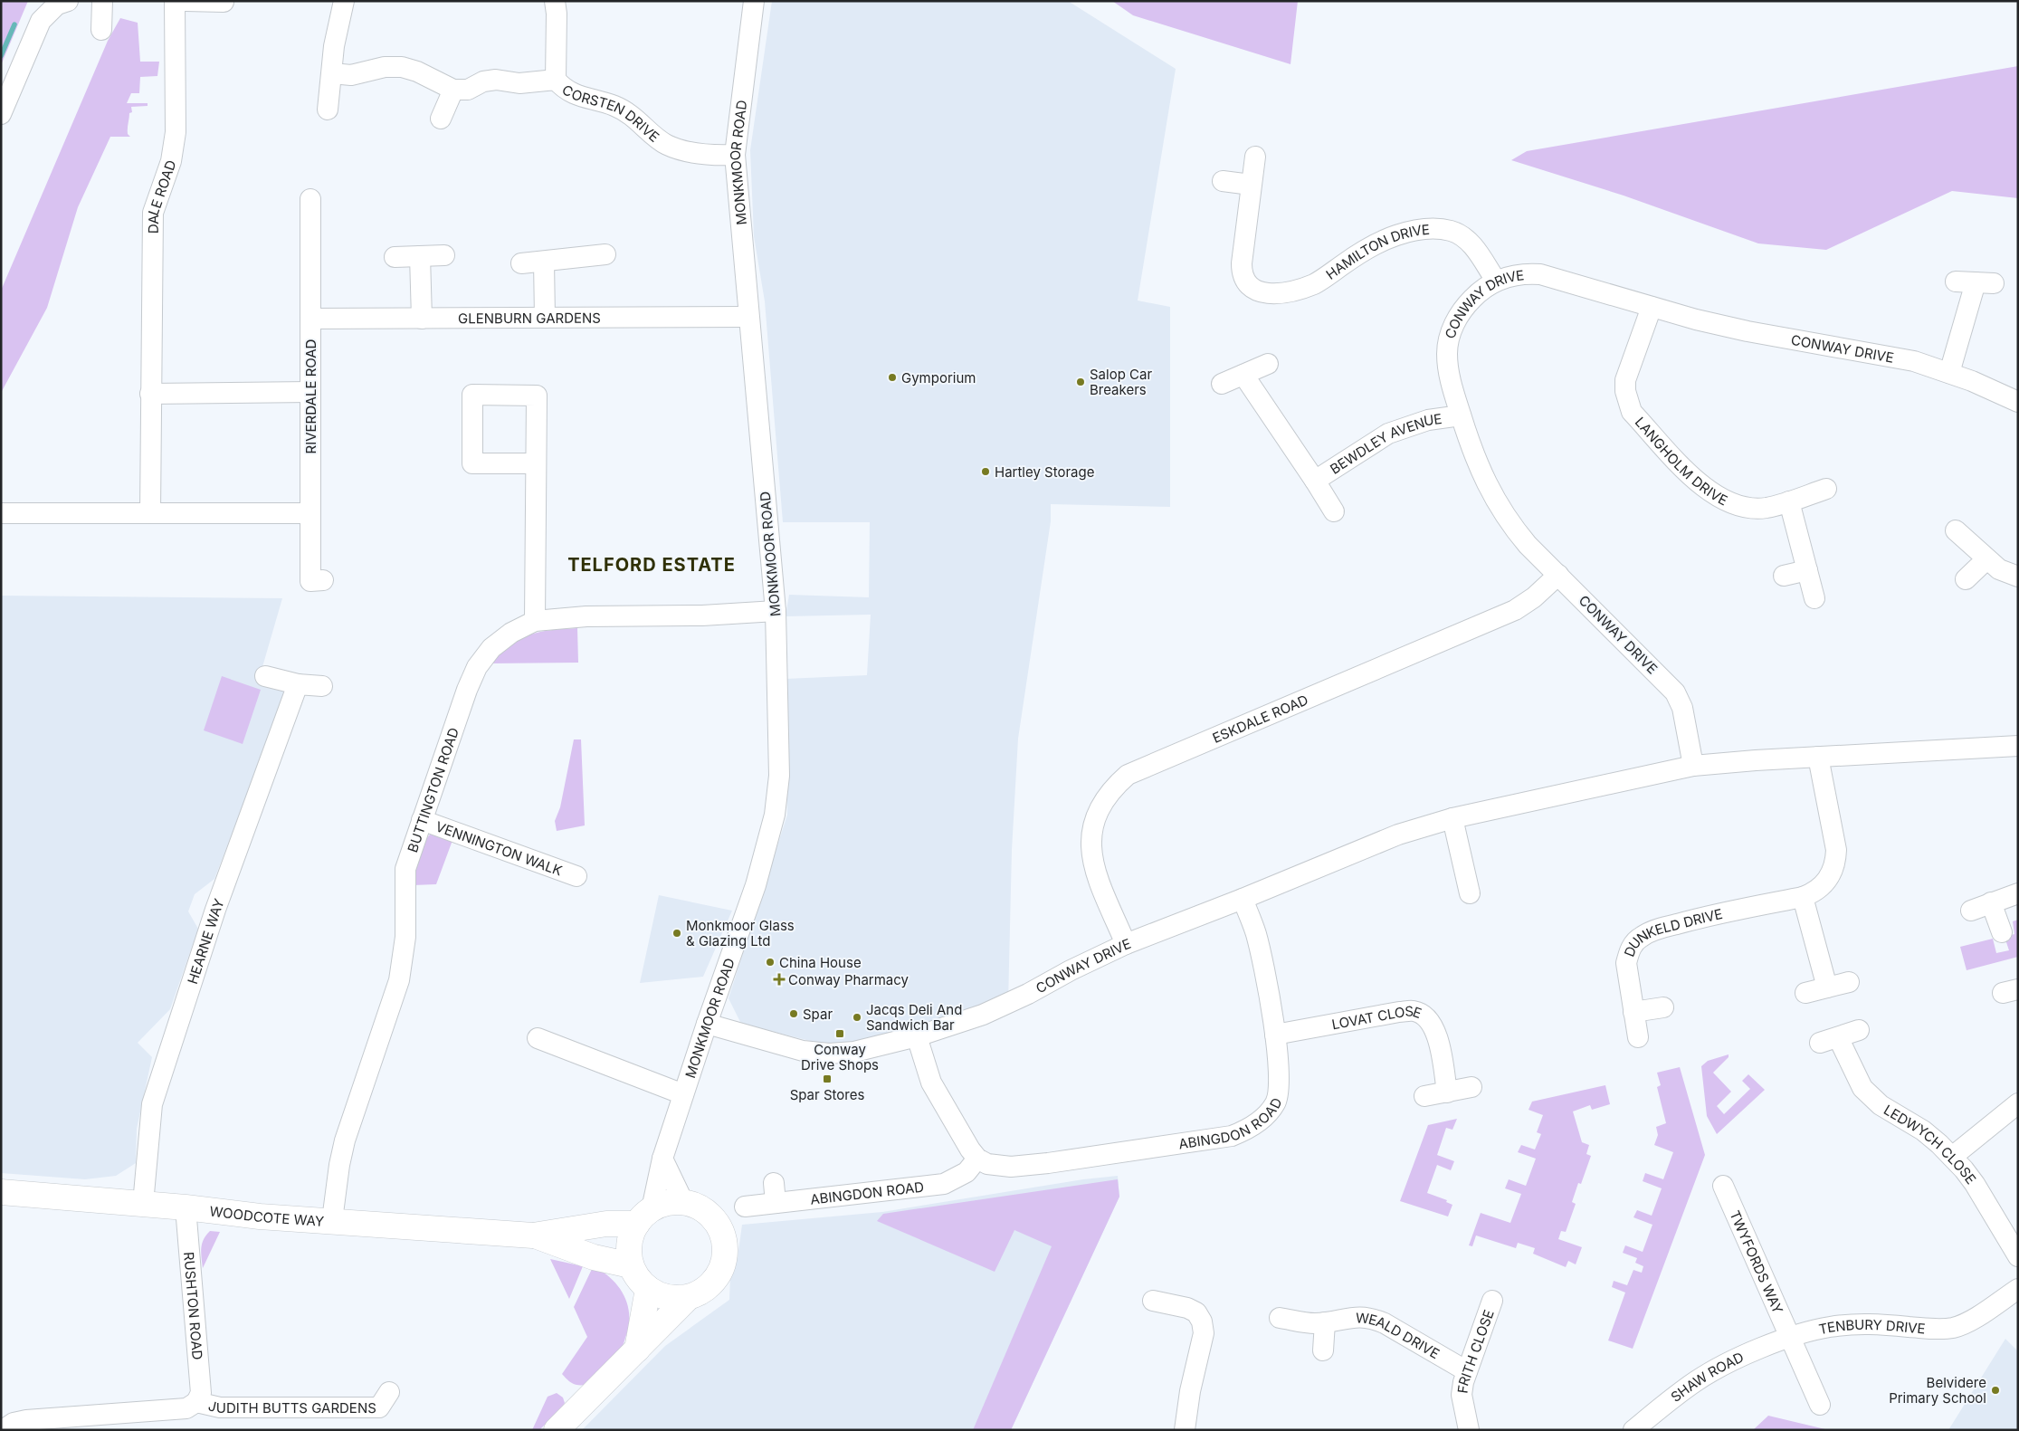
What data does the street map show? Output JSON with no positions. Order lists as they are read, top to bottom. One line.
{"streets":{"street":["CORSTEN DRIVE","MONKMOOR ROAD","DALE ROAD","HAMILTON DRIVE","CONWAY DRIVE","GLENBURN GARDENS","RIVERDALE ROAD","BEWDLEY AVENUE","LANGHOLM DRIVE","ESKDALE ROAD","BUTTINGTON ROAD","VENNINGTON WALK","DUNKELD DRIVE","HEARNE WAY","LOVAT CLOSE","ABINGDON ROAD","LEDWYCH CLOSE","WOODCOTE WAY","TWYFORDS WAY","RUSHTON ROAD","TENBURY DRIVE","WEALD DRIVE","FRITH CLOSE","SHAW ROAD","JUDITH BUTTS GARDENS"]},"crossings":[["CORSTEN DRIVE","MONKMOOR ROAD"],["MONKMOOR ROAD","CONWAY DRIVE"],["MONKMOOR ROAD","GLENBURN GARDENS"],["MONKMOOR ROAD","BUTTINGTON ROAD"],["MONKMOOR ROAD","WOODCOTE WAY"],["HAMILTON DRIVE","CONWAY DRIVE"],["CONWAY DRIVE","BEWDLEY AVENUE"],["CONWAY DRIVE","LANGHOLM DRIVE"],["CONWAY DRIVE","ESKDALE ROAD"],["CONWAY DRIVE","DUNKELD DRIVE"],["CONWAY DRIVE","ABINGDON ROAD"],["GLENBURN GARDENS","RIVERDALE ROAD"],["BUTTINGTON ROAD","VENNINGTON WALK"],["BUTTINGTON ROAD","WOODCOTE WAY"],["HEARNE WAY","WOODCOTE WAY"],["LOVAT CLOSE","ABINGDON ROAD"],["WOODCOTE WAY","RUSHTON ROAD"],["TWYFORDS WAY","TENBURY DRIVE"],["TWYFORDS WAY","SHAW ROAD"],["RUSHTON ROAD","JUDITH BUTTS GARDENS"],["TENBURY DRIVE","SHAW ROAD"],["WEALD DRIVE","FRITH CLOSE"]],"districts":["TELFORD ESTATE"],"places":{"other":["Gymporium","Salop Car Breakers","Hartley Storage","Monkmoor Glass & Glazing Ltd","China House","Spar","Jacqs Deli And Sandwich Bar","Belvidere Primary School"],"health":["Conway Pharmacy"],"transit":["Conway Drive Shops","Spar Stores"]}}
